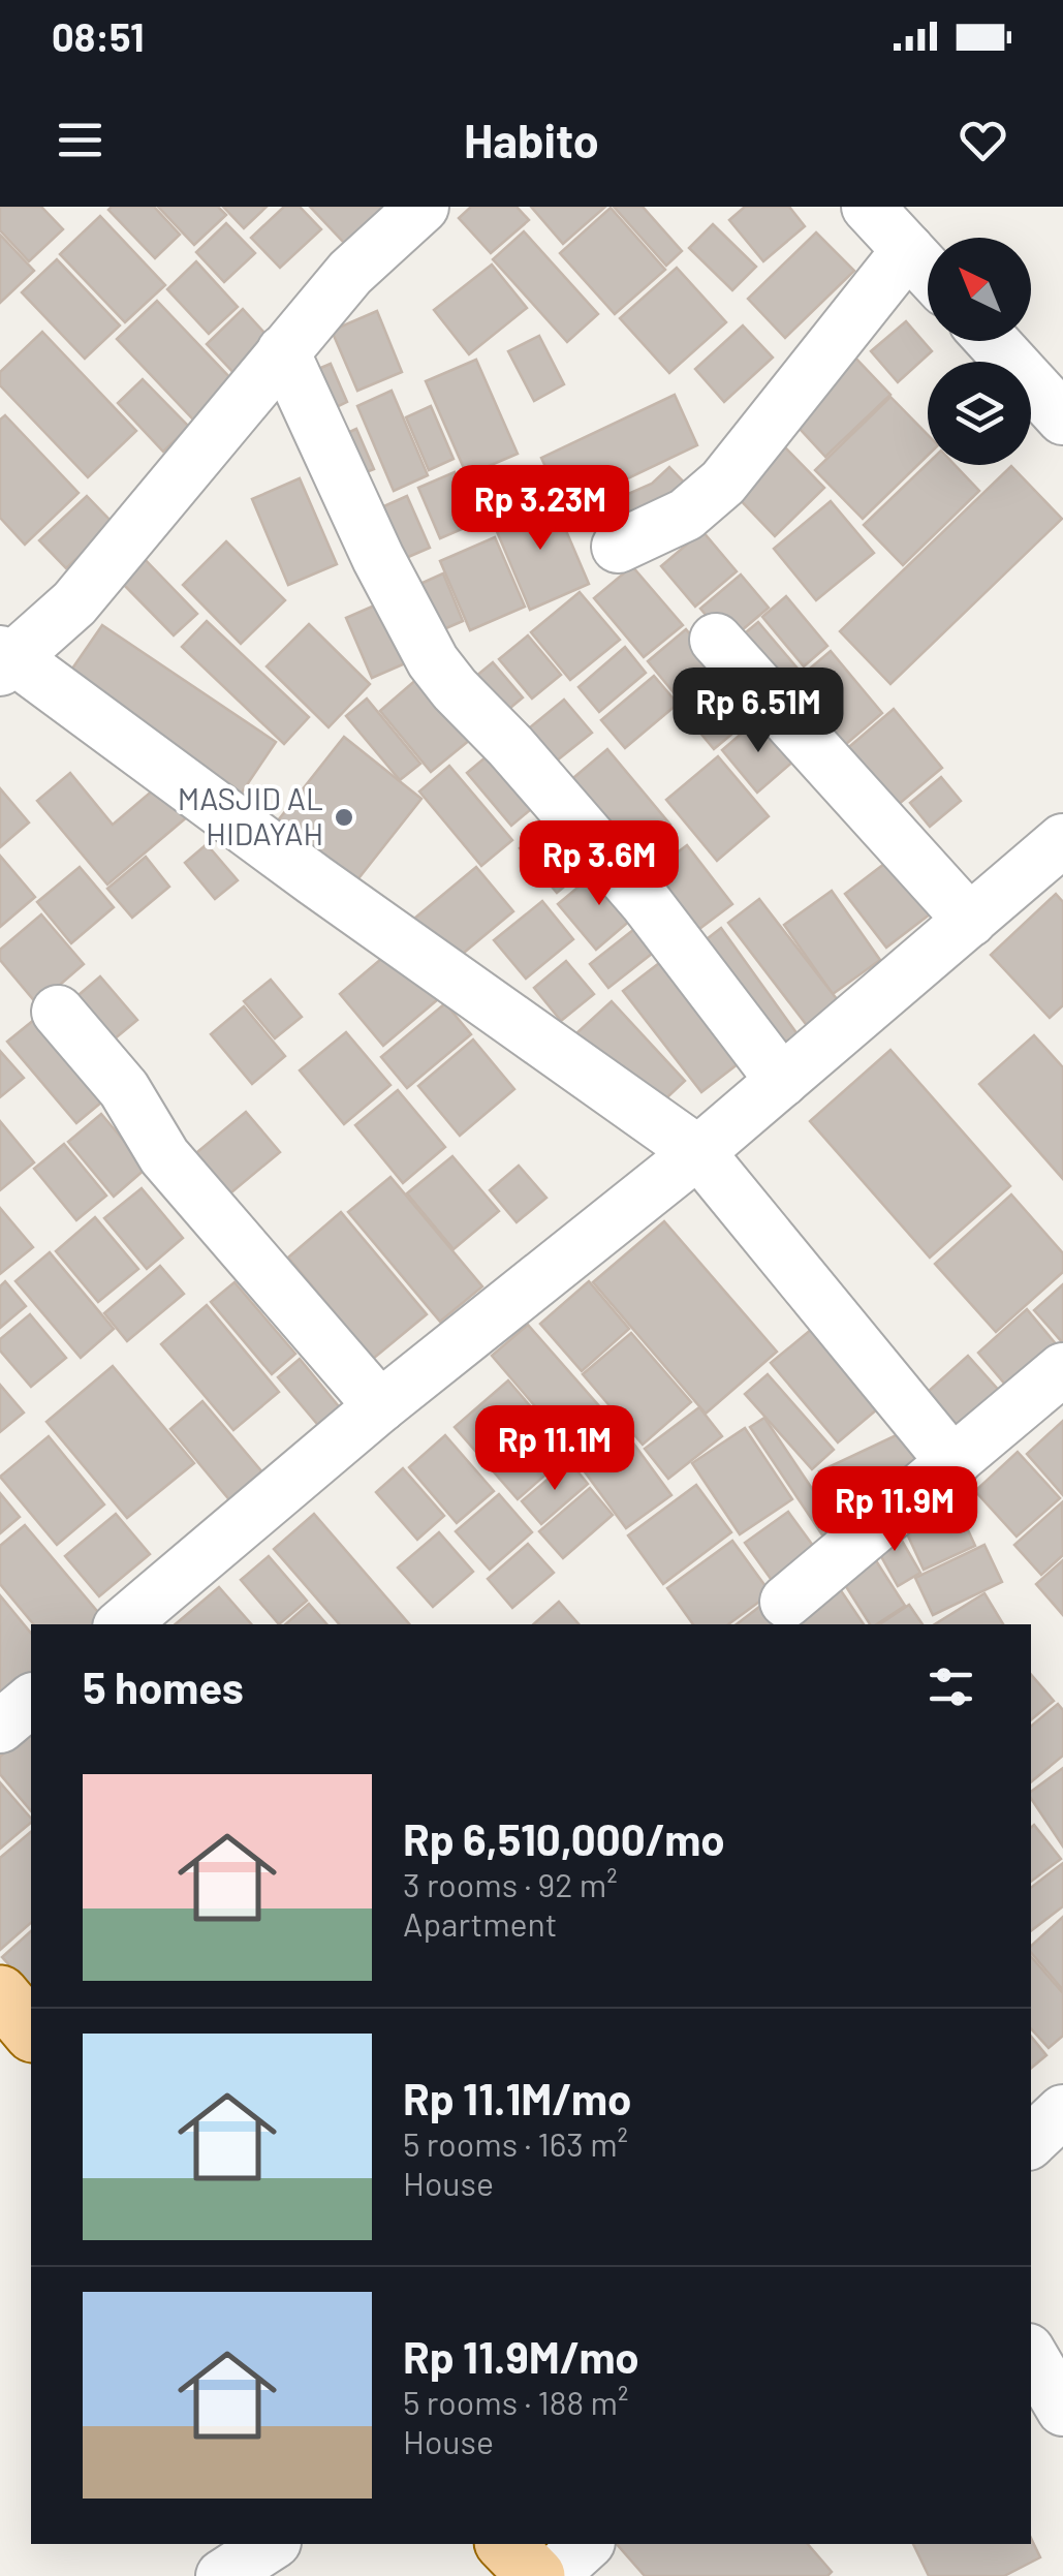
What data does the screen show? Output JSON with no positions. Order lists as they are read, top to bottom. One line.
{"places":["MASJID AL HIDAYAH"],"north":"top left","page":{"status":"08:51","header":"Habito","price":["Rp 3.23M","Rp 6.51M","Rp 3.6M","Rp 11.1M","Rp 11.9M"],"heading":"5 homes","list":[{"name":"Rp 6,510,000/mo","note":"3 rooms · 92 m² · Apartment"},{"name":"Rp 11.1M/mo","note":"5 rooms · 163 m² · House"},{"name":"Rp 11.9M/mo","note":"5 rooms · 188 m² · House"}]}}
